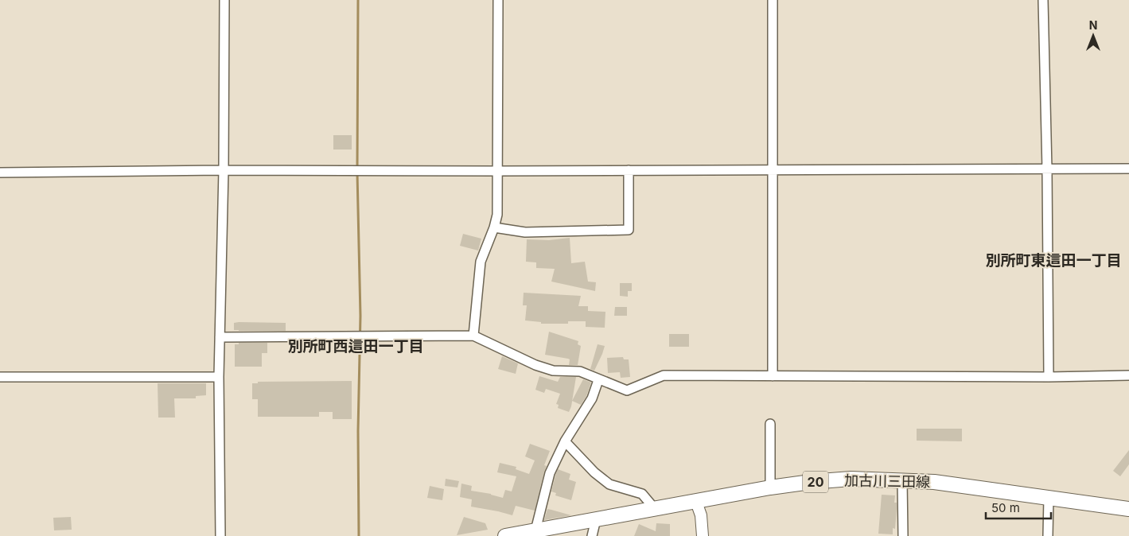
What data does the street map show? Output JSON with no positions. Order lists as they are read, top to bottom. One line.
{"streets":{"main road":["加古川三田線","20"]},"districts":["別所町東這田一丁目","別所町西這田一丁目"],"scale_bar":"50 m","north":"top"}
